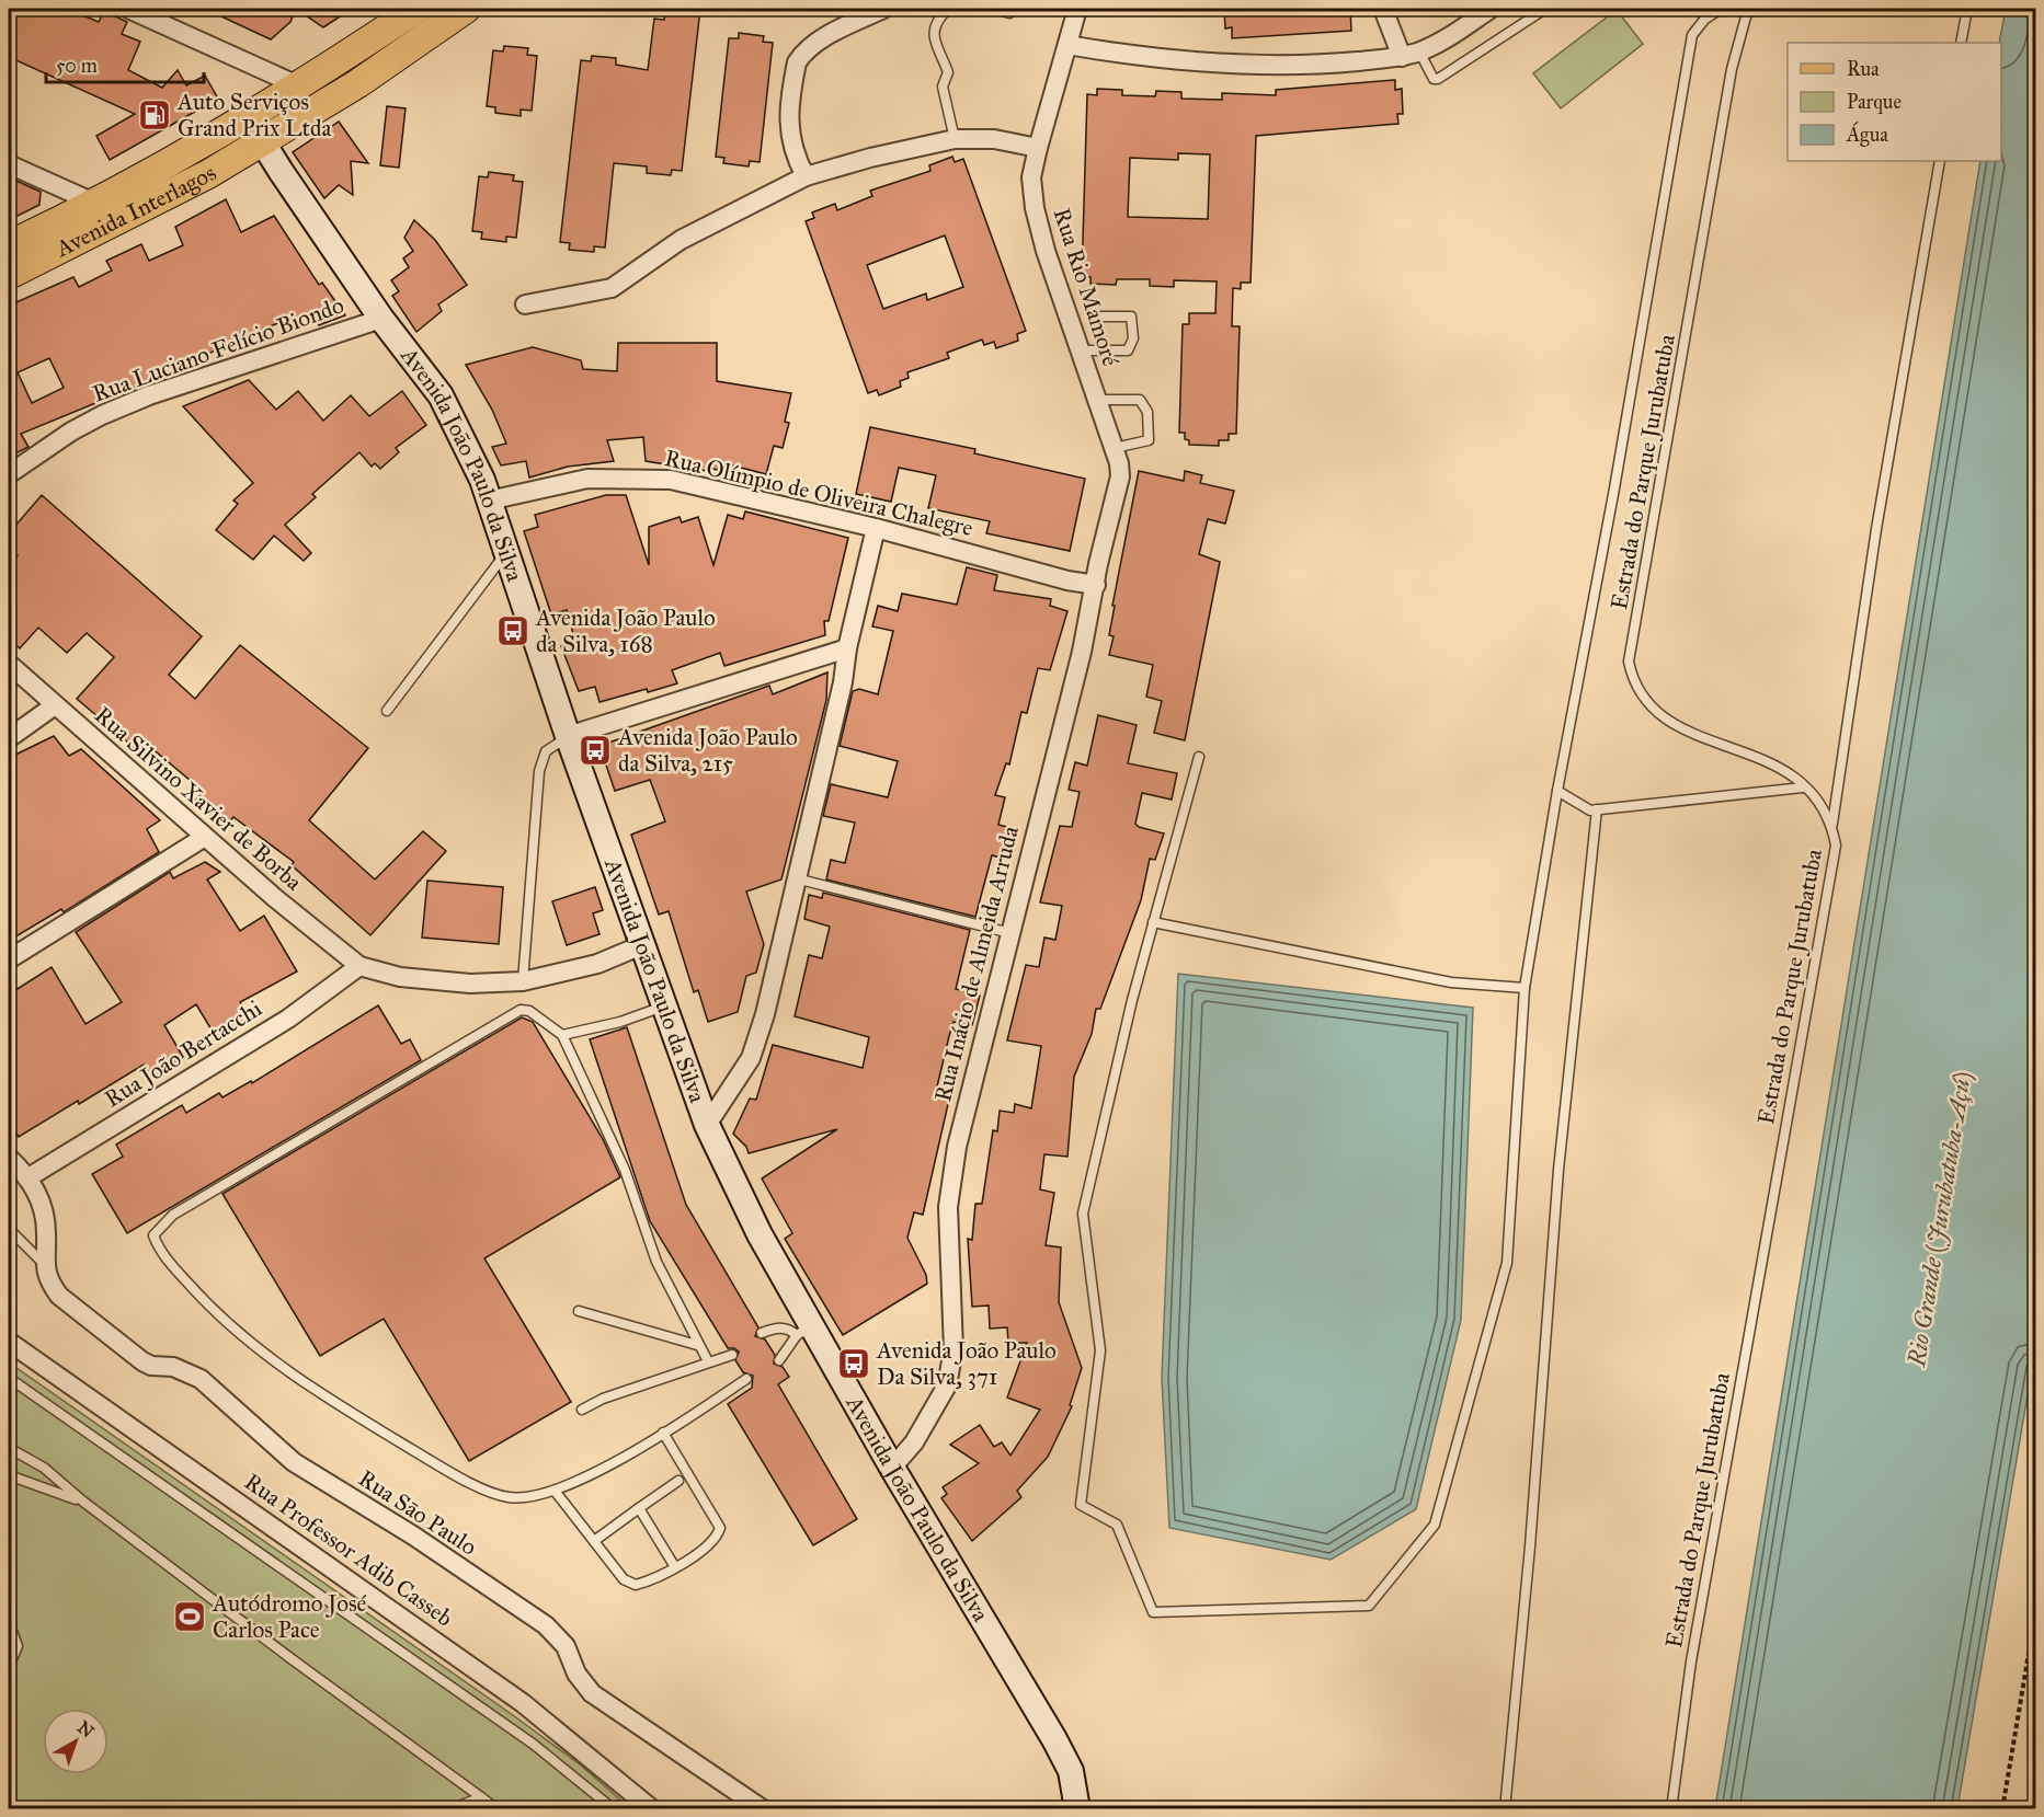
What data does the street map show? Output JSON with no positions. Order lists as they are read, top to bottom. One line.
{"streets":{"main road":["Avenida Interlagos"],"street":["Rua Rio Mamoré","Rua Luciano Felício Biondo","Avenida João Paulo da Silva","Rua Olímpio de Oliveira Chalegre","Rua Silvino Xavier de Borba","Rua Inácio de Almeida Arruda","Rua João Bertacchi","Rua Sāo Paulo","Rua Professor Adib Casseb"],"lane":["Estrada do Parque Jurubatuba"]},"crossings":[["Avenida Interlagos","Avenida João Paulo da Silva"],["Rua Rio Mamoré","Rua Inácio de Almeida Arruda"],["Rua Luciano Felício Biondo","Avenida João Paulo da Silva"],["Avenida João Paulo da Silva","Rua Olímpio de Oliveira Chalegre"],["Avenida João Paulo da Silva","Rua Inácio de Almeida Arruda"],["Rua Olímpio de Oliveira Chalegre","Rua Inácio de Almeida Arruda"],["Rua Silvino Xavier de Borba","Rua João Bertacchi"]],"water":["Rio Grande (Jurubatuba-Açú)"],"places":{"fuel station":["Auto Serviços Grand Prix Ltda"],"bus stop":["Avenida João Paulo da Silva, 168","Avenida João Paulo da Silva, 215","Avenida João Paulo Da Silva, 371"],"sports":["Autódromo José Carlos Pace"]},"legend":["Rua","Parque","Água"],"scale_bar":"50 m","north":"top right"}
